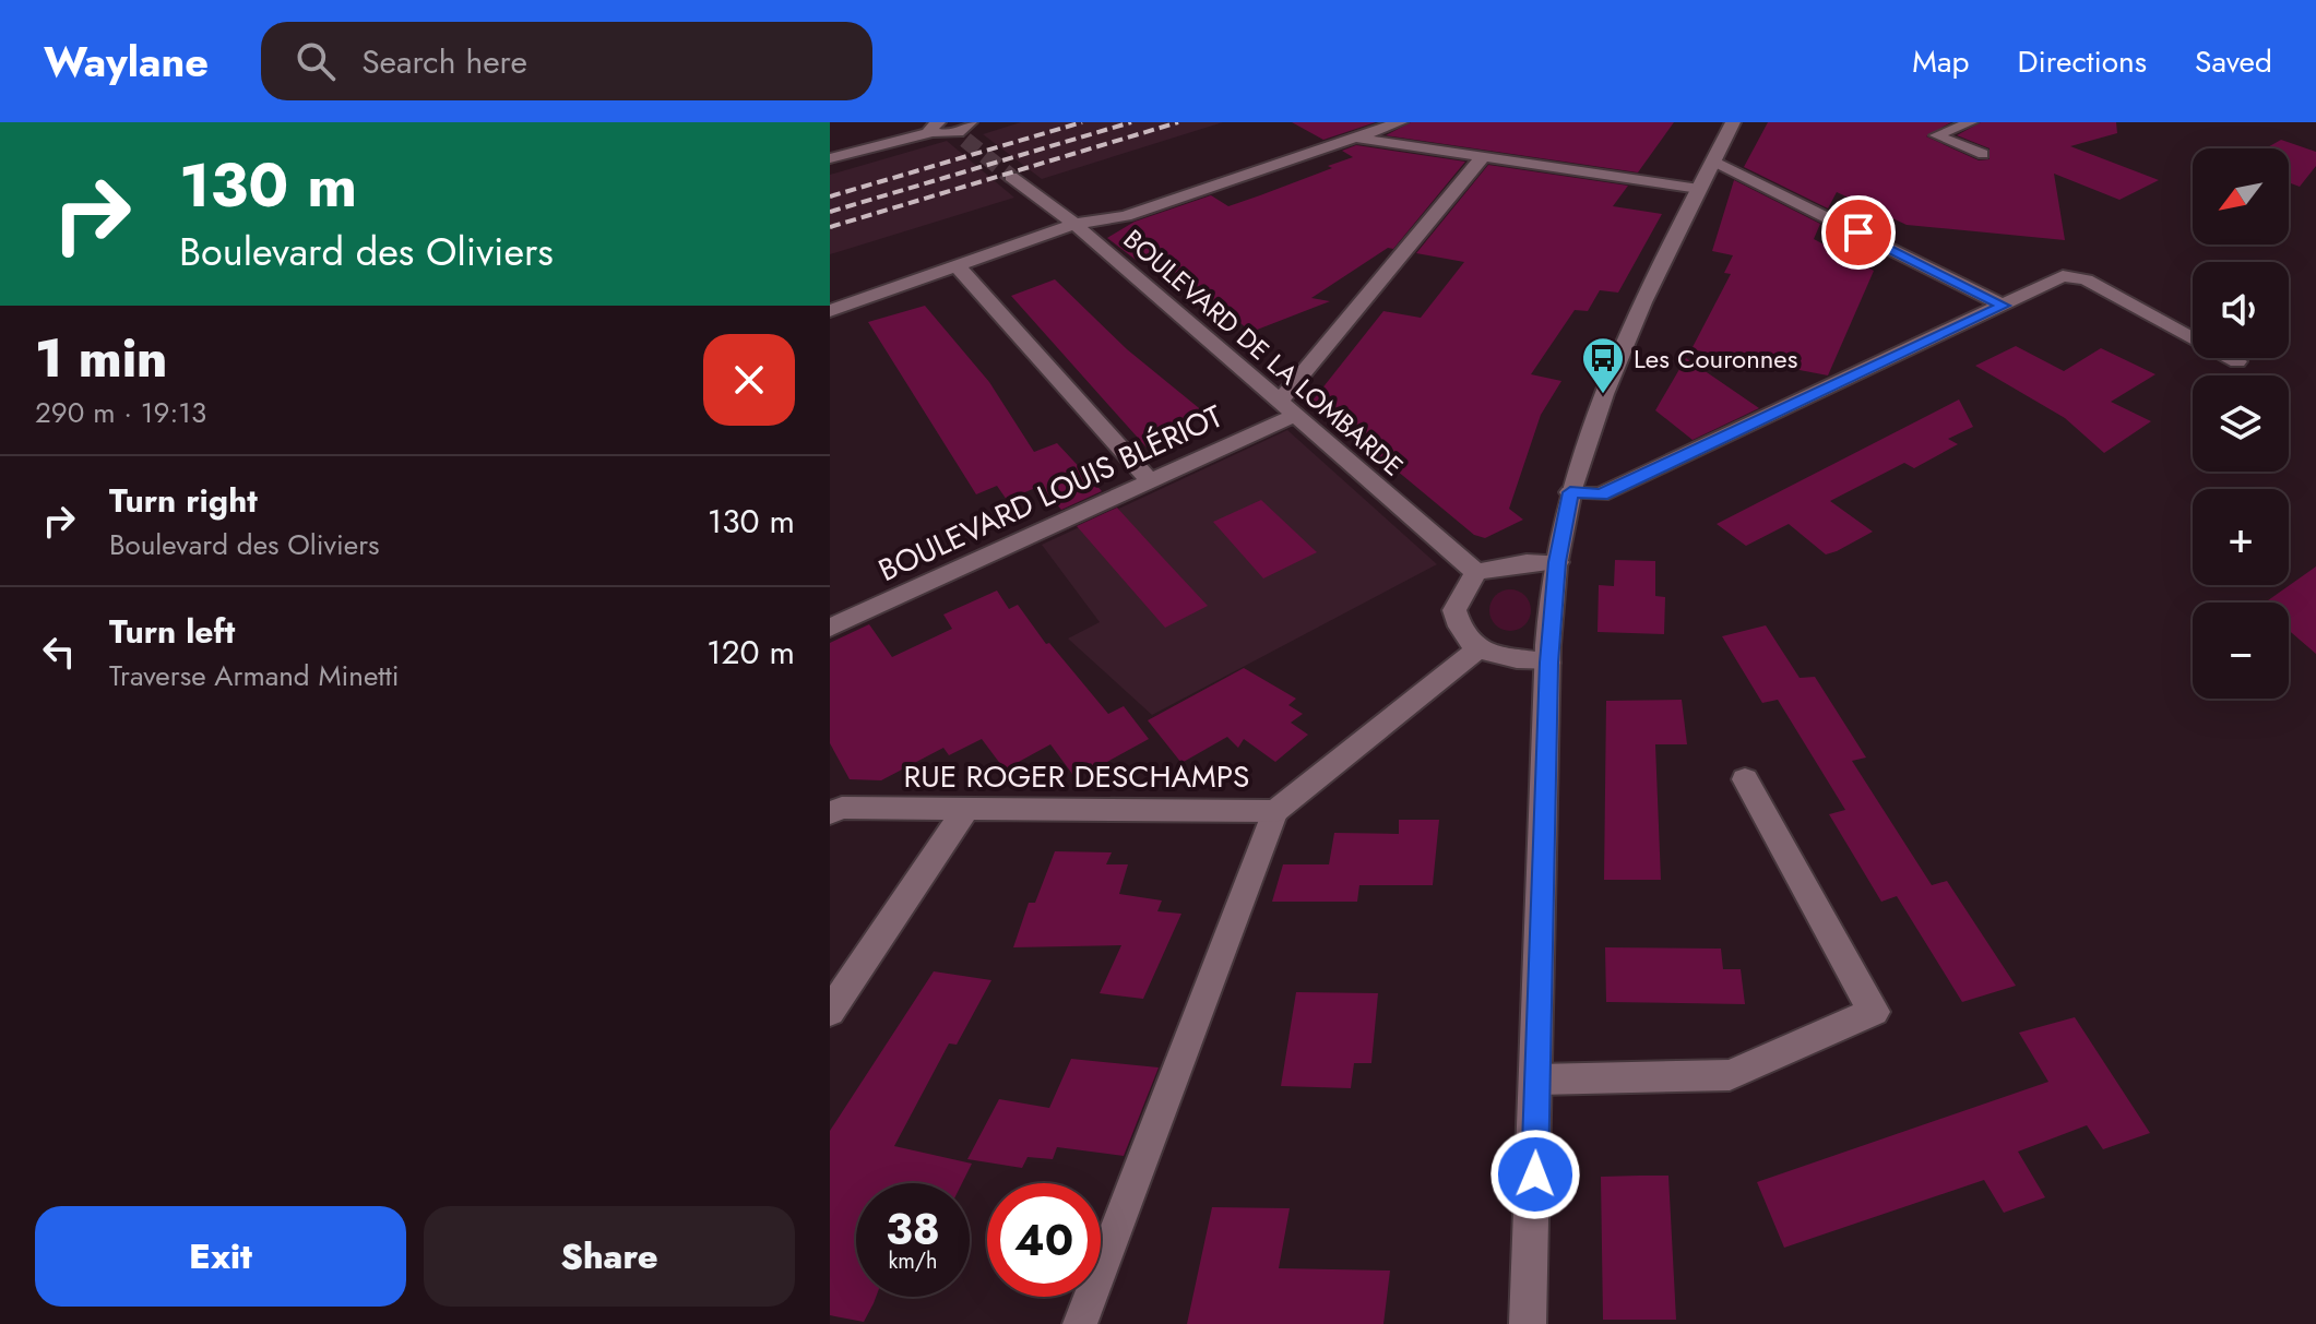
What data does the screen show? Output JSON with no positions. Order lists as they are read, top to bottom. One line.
{"streets":{"street":["BOULEVARD DE LA LOMBARDE","BOULEVARD LOUIS BLÉRIOT","RUE ROGER DESCHAMPS"]},"crossings":[["BOULEVARD DE LA LOMBARDE","BOULEVARD LOUIS BLÉRIOT"]],"places":{"bus stop":["Les Couronnes"]},"north":"bottom left","page":{"header":"Waylane","search":"Search here","nav":["Map","Directions","Saved"],"turn":["130 m","Boulevard des Oliviers"],"map_buttons":["+","−"],"heading":["1 min","290 m · 19:13"],"list":[{"name":"Turn right","note":"Boulevard des Oliviers","value":"130 m"},{"name":"Turn left","note":"Traverse Armand Minetti","value":"120 m"}],"speed":"38 km/h","limit":"40","buttons":["Exit","Share"]}}
